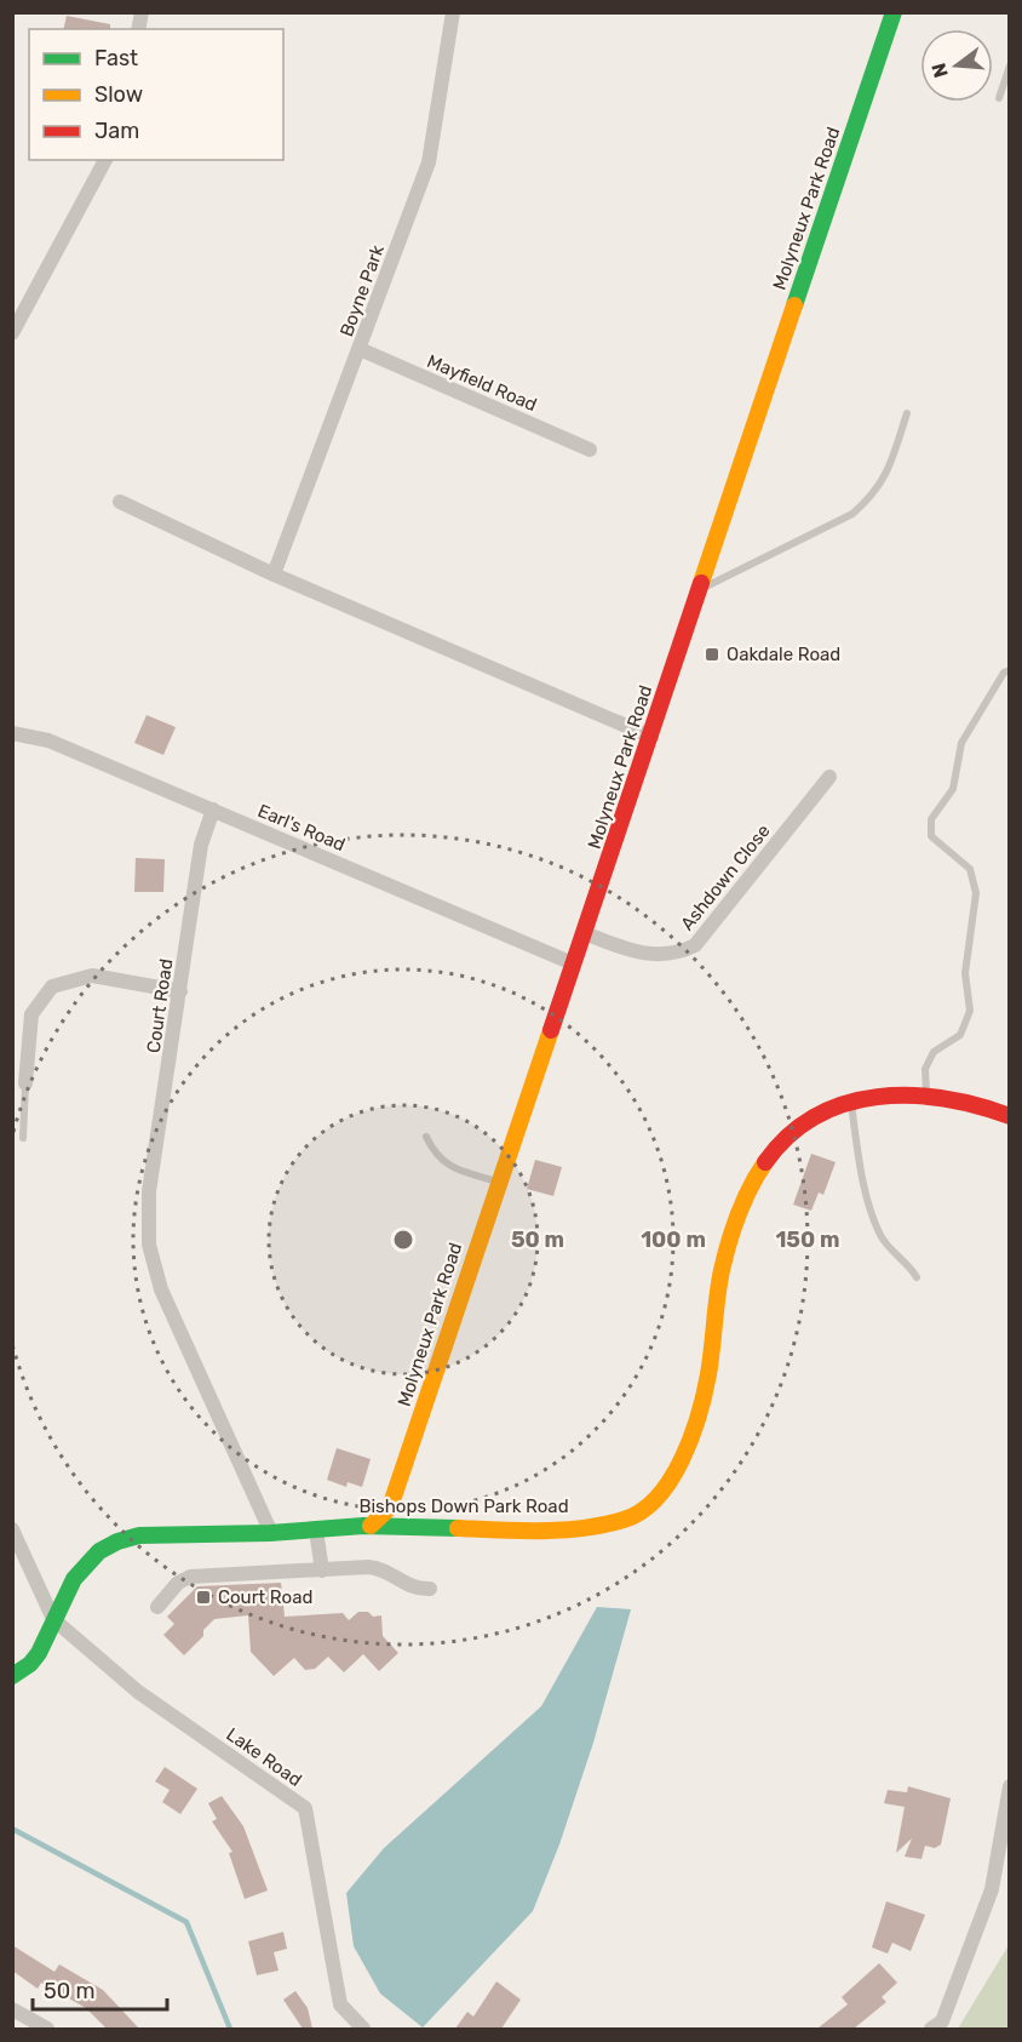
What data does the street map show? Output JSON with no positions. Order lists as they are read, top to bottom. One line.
{"streets":{"street":["Molyneux Park Road","Boyne Park","Mayfield Road","Earl's Road","Ashdown Close","Court Road","Bishops Down Park Road","Lake Road"]},"crossings":[["Molyneux Park Road","Earl's Road"],["Molyneux Park Road","Ashdown Close"],["Molyneux Park Road","Bishops Down Park Road"],["Boyne Park","Mayfield Road"],["Earl's Road","Court Road"],["Court Road","Bishops Down Park Road"],["Bishops Down Park Road","Lake Road"]],"places":{"transit":["Oakdale Road","Court Road"]},"legend":["Fast","Slow","Jam"],"scale_bar":"50 m","north":"left","rings":["50 m","100 m","150 m"]}
